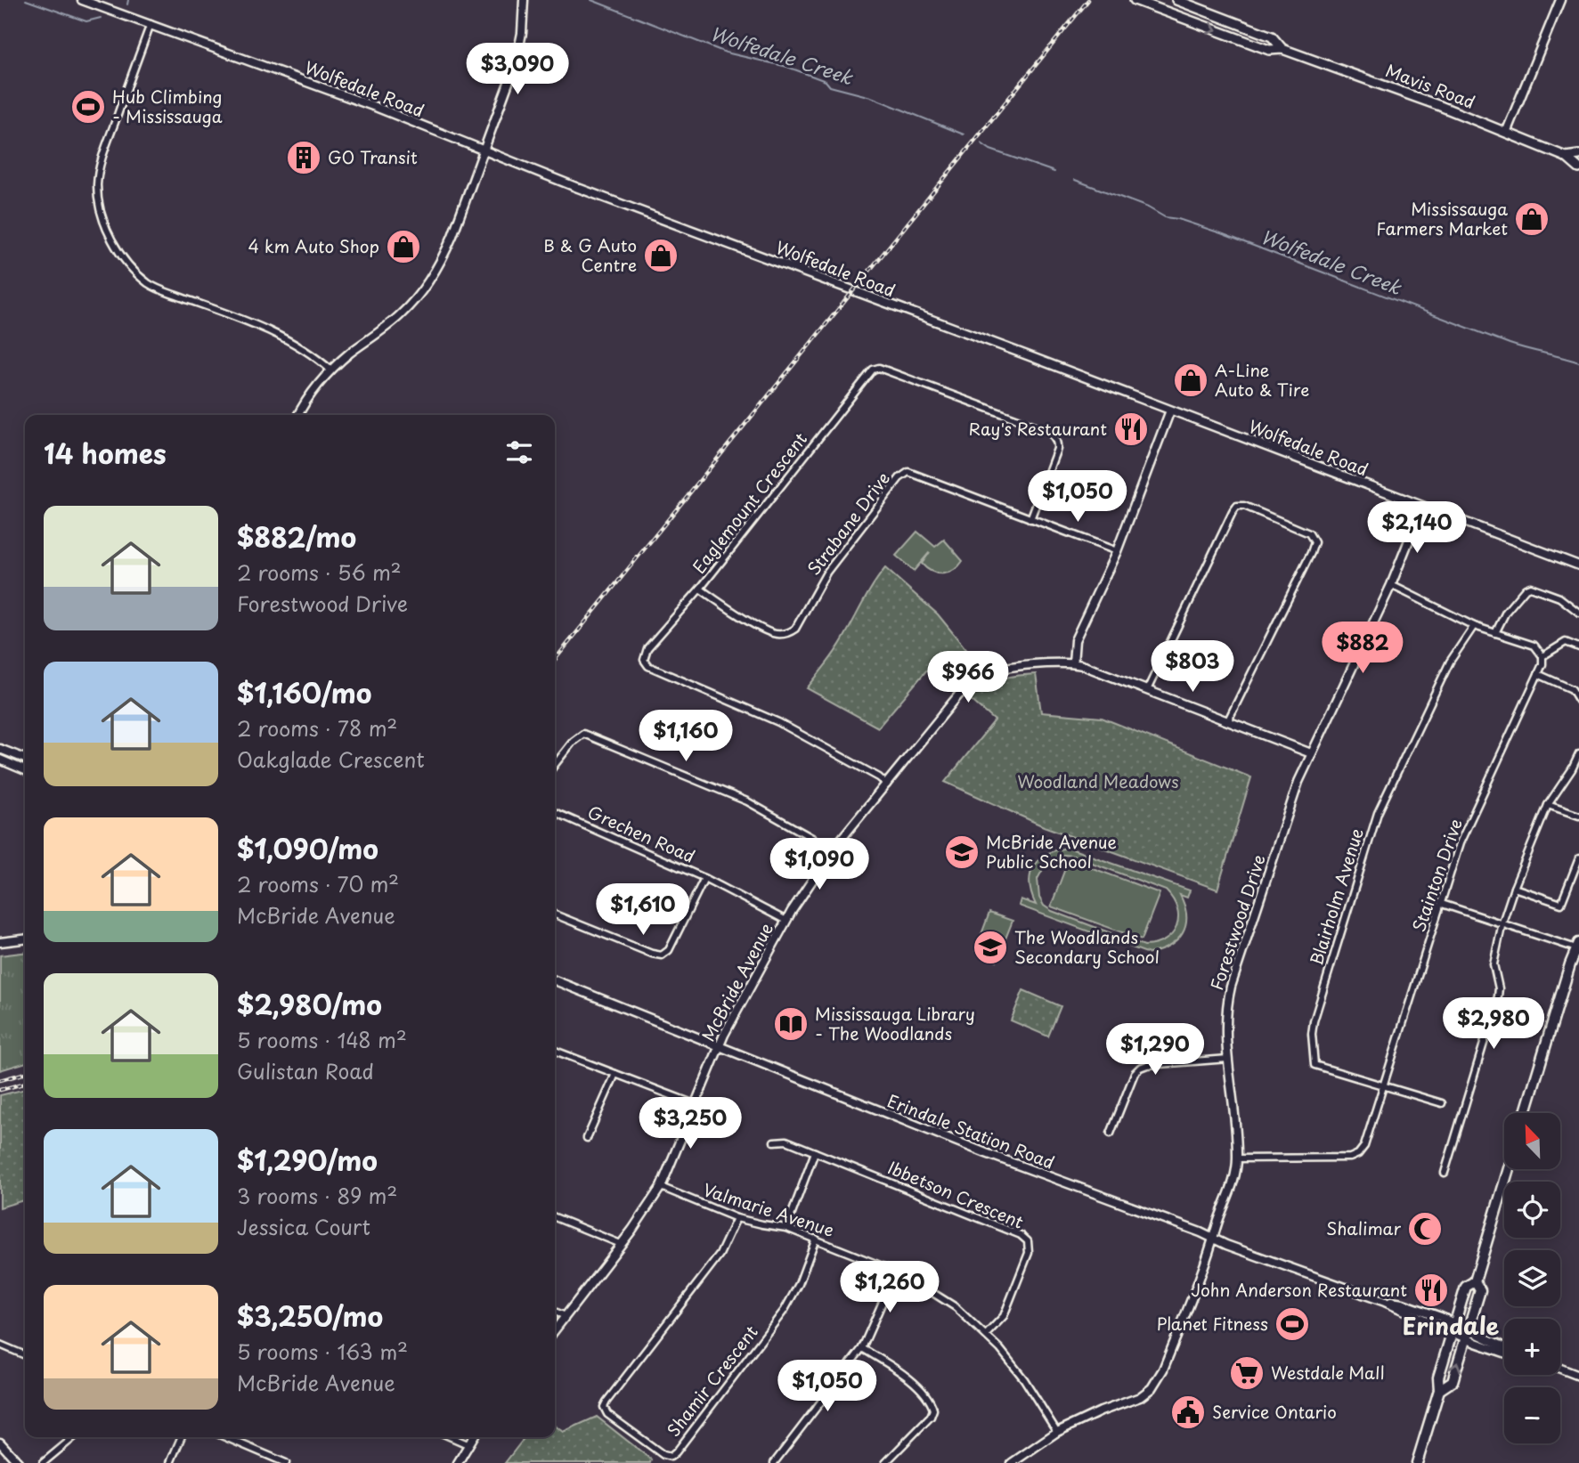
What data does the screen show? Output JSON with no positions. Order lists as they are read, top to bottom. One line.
{"streets":{"main road":["Mavis Road"],"street":["Wolfedale Road","Eaglemount Crescent","Strabane Drive","Grechen Road","Stainton Drive","Blairholm Avenue","Forestwood Drive","McBride Avenue","Erindale Station Road","Ibbetson Crescent","Valmarie Avenue","Shamir Crescent"]},"crossings":[["Wolfedale Road","Forestwood Drive"],["Eaglemount Crescent","Strabane Drive"],["Eaglemount Crescent","McBride Avenue"],["Grechen Road","McBride Avenue"],["Stainton Drive","Blairholm Avenue"],["Stainton Drive","Forestwood Drive"],["Forestwood Drive","McBride Avenue"],["Forestwood Drive","Erindale Station Road"],["Forestwood Drive","Valmarie Avenue"],["McBride Avenue","Erindale Station Road"],["McBride Avenue","Valmarie Avenue"],["Ibbetson Crescent","Valmarie Avenue"],["Valmarie Avenue","Shamir Crescent"]],"districts":["Erindale"],"water":["Wolfedale Creek"],"parks":["Woodland Meadows"],"places":{"sports":["Hub Climbing - Mississauga","Planet Fitness"],"building":["GO Transit"],"shop":["Mississauga Farmers Market","4 km Auto Shop","B & G Auto Centre","A-Line Auto & Tire"],"restaurant":["Ray's Restaurant","John Anderson Restaurant"],"school or university":["McBride Avenue Public School","The Woodlands Secondary School"],"library":["Mississauga Library - The Woodlands"],"mosque":["Shalimar"],"supermarket":["Westdale Mall"],"public building":["Service Ontario"]},"north":"top left","page":{"price":["$3,090","$1,050","$2,140","$882","$803","$966","$1,160","$1,090","$1,610","$2,980","$1,290","$3,250","$1,260","$1,050"],"heading":"14 homes","list":[{"name":"$882/mo","note":"2 rooms · 56 m² · Forestwood Drive"},{"name":"$1,160/mo","note":"2 rooms · 78 m² · Oakglade Crescent"},{"name":"$1,090/mo","note":"2 rooms · 70 m² · McBride Avenue"},{"name":"$2,980/mo","note":"5 rooms · 148 m² · Gulistan Road"},{"name":"$1,290/mo","note":"3 rooms · 89 m² · Jessica Court"},{"name":"$3,250/mo","note":"5 rooms · 163 m² · McBride Avenue"}],"map_buttons":["+","−"]}}
